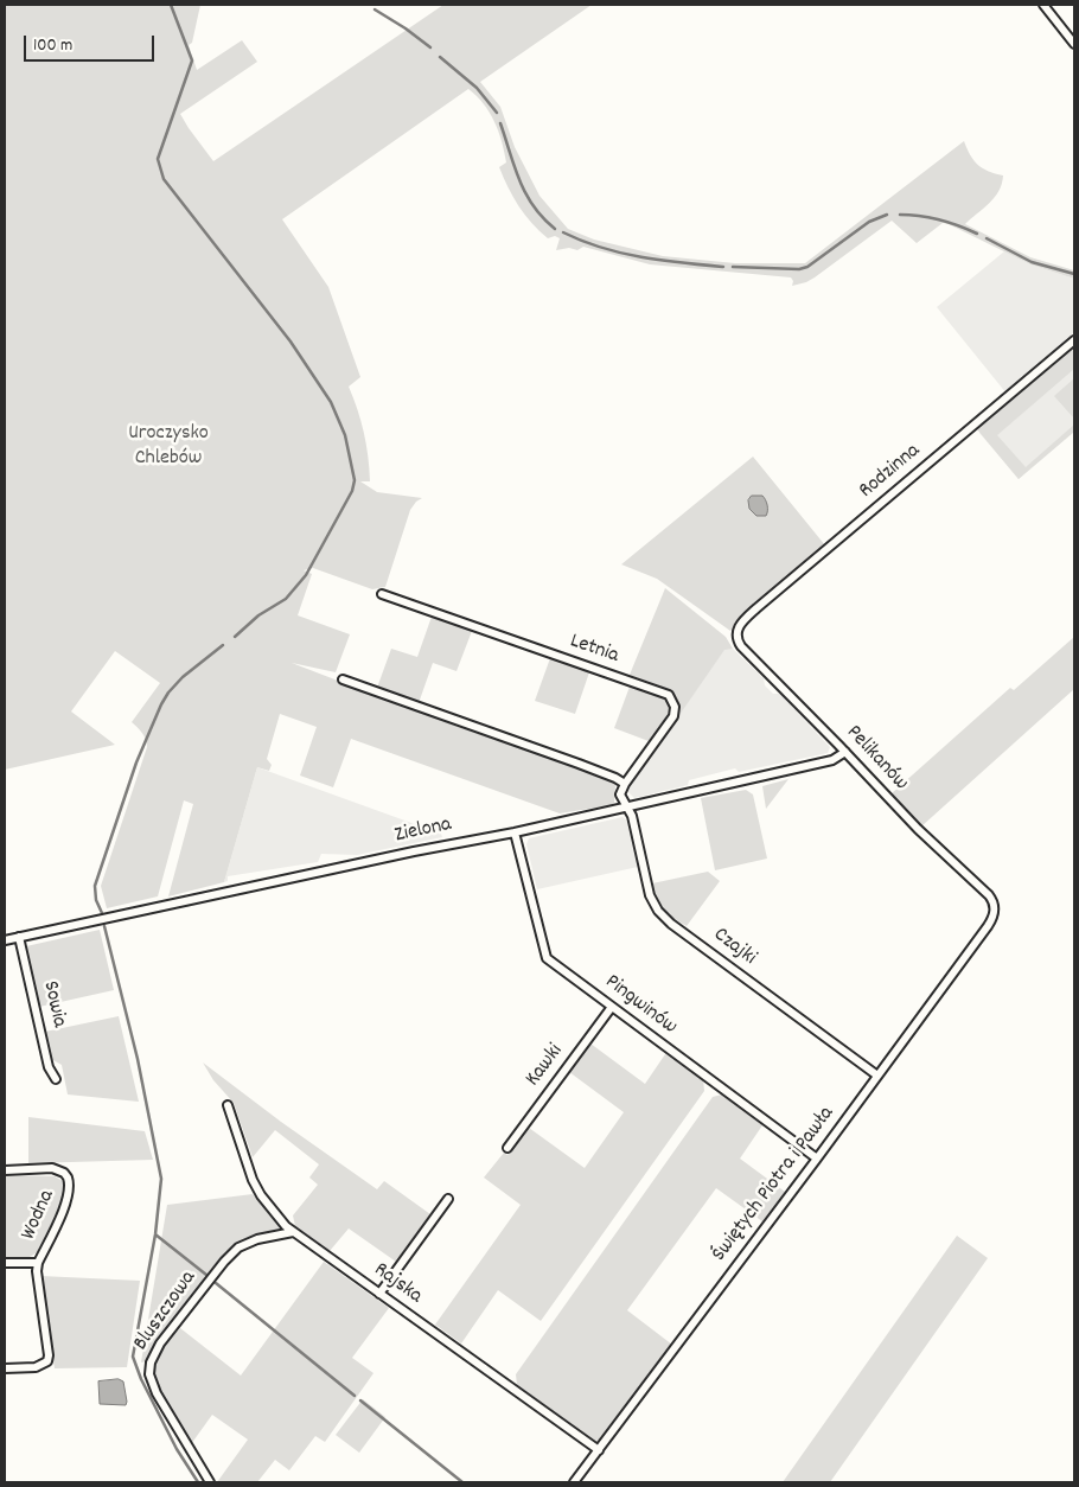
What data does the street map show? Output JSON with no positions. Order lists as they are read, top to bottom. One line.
{"streets":{"street":["Rodzinna","Letnia","Pelikanów","Zielona","Czajki","Sowia","Pingwinów","Kawki","Świętych Piotra i Pawła","Wodna","Rajska","Bluszczowa"]},"crossings":[["Rodzinna","Pelikanów"],["Pelikanów","Zielona"],["Pelikanów","Świętych Piotra i Pawła"],["Zielona","Czajki"],["Zielona","Sowia"],["Zielona","Pingwinów"],["Czajki","Świętych Piotra i Pawła"],["Pingwinów","Kawki"],["Pingwinów","Świętych Piotra i Pawła"],["Świętych Piotra i Pawła","Rajska"],["Rajska","Bluszczowa"]],"parks":["Uroczysko Chlebów"],"scale_bar":"100 m"}
